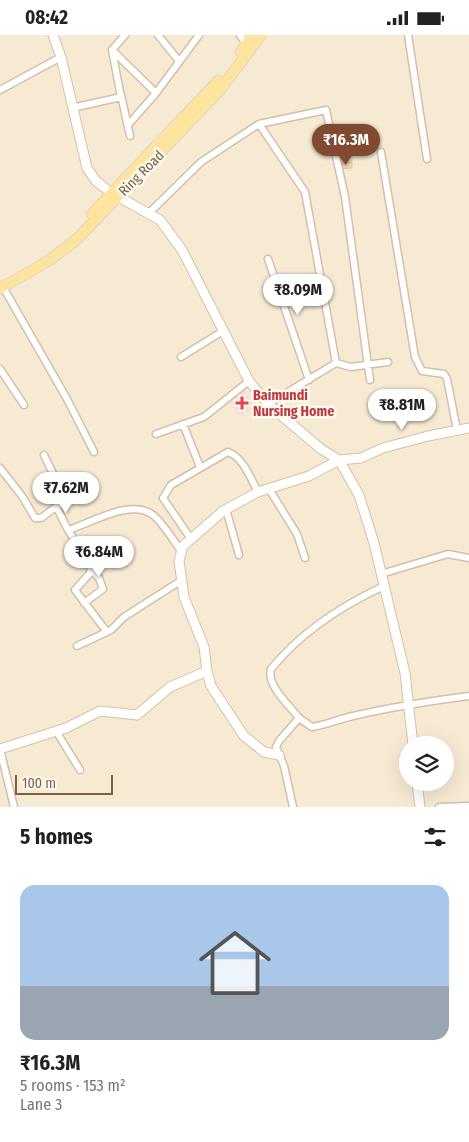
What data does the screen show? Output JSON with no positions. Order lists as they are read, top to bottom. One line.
{"streets":{"main road":["Ring Road"]},"places":{"health":["Baimundi Nursing Home"]},"scale_bar":"100 m","page":{"status":"08:42","price":["₹16.3M","₹8.09M","₹8.81M","₹7.62M","₹6.84M"],"scale":"100 m","heading":"5 homes","list":[{"name":"₹16.3M","note":"5 rooms · 153 m² · Lane 3"}]}}
